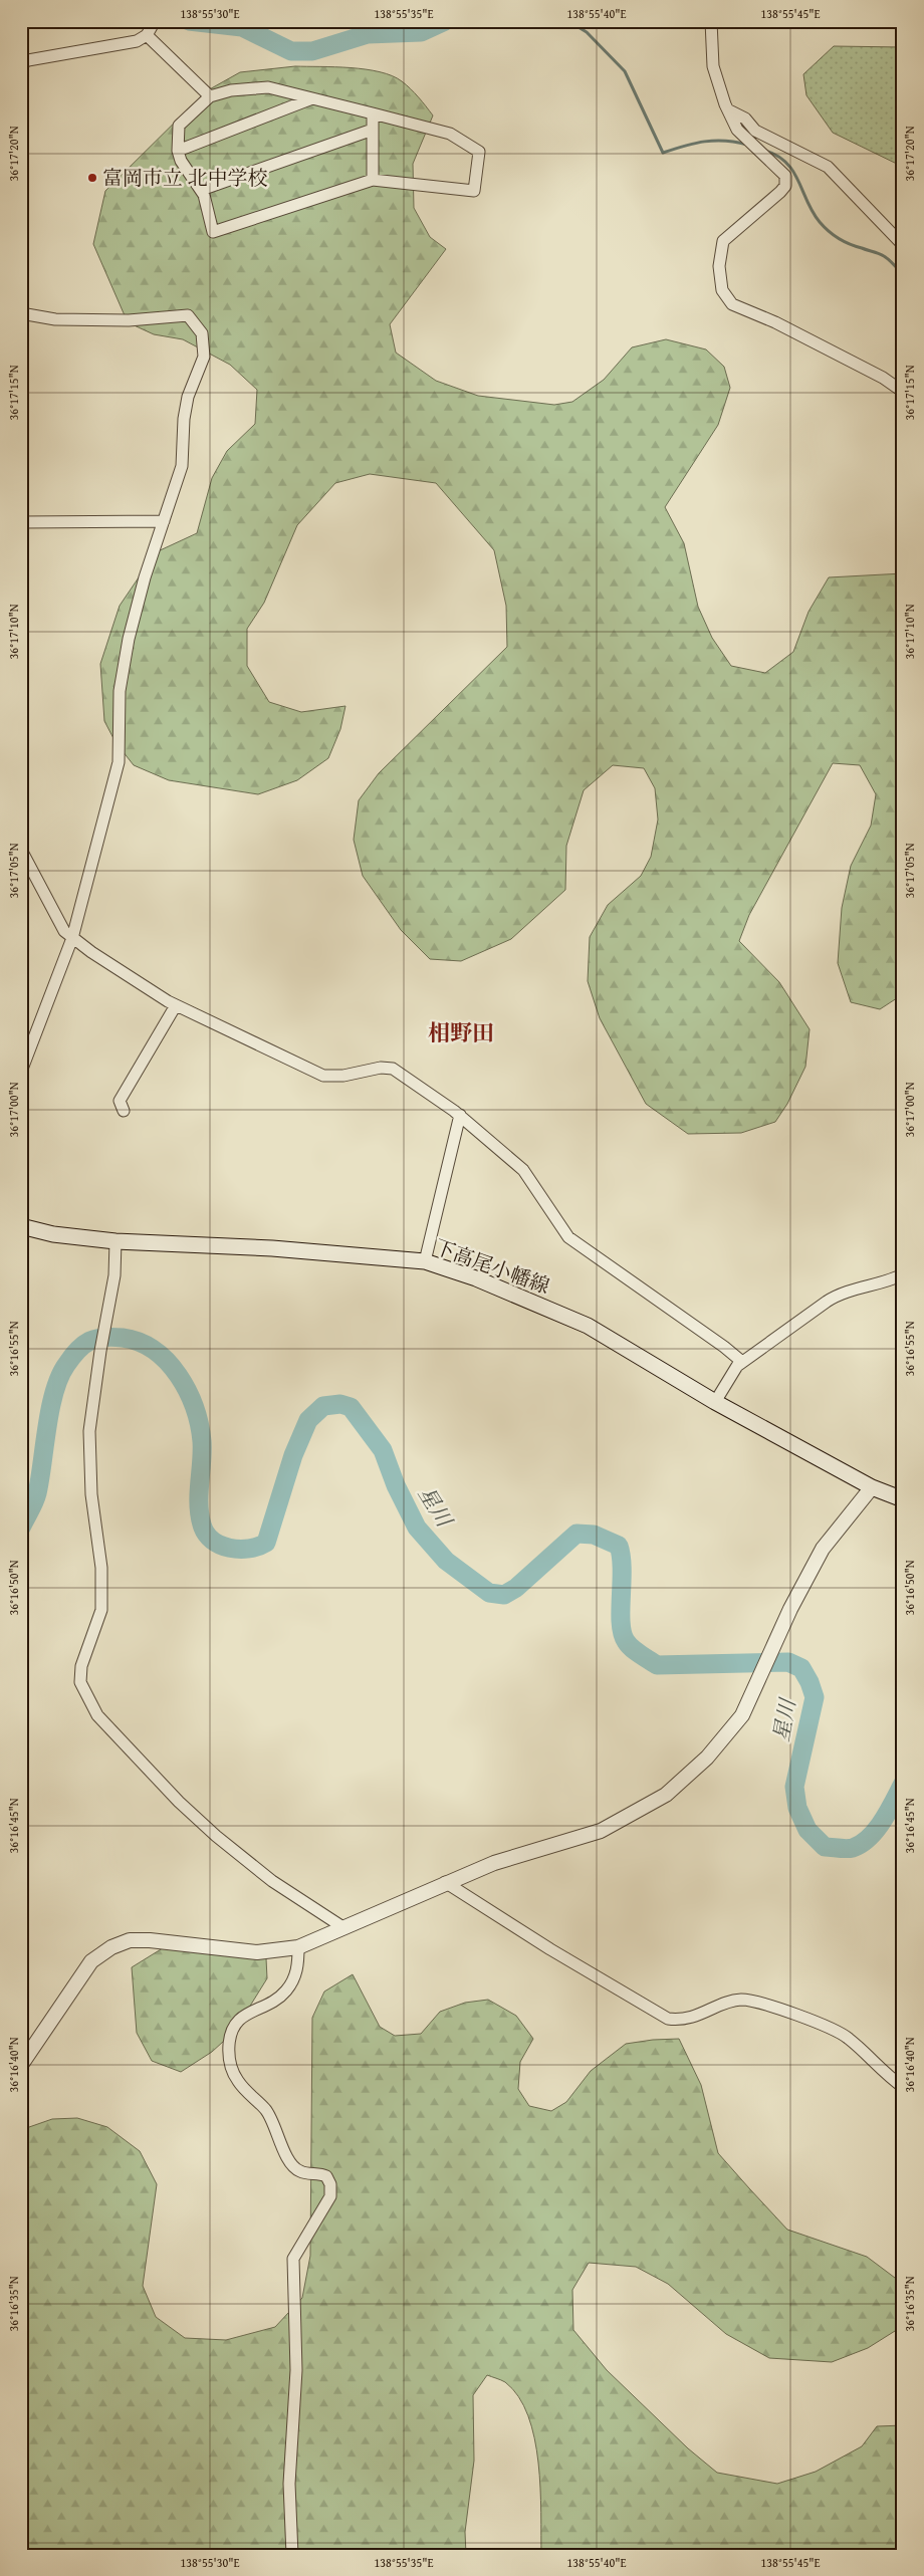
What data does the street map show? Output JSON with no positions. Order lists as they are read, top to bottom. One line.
{"streets":{"main road":["下高尾小幡線"]},"districts":["相野田"],"water":["星川"],"places":["富岡市立 北中学校"],"coordinates":["138°55'30\"E","138°55'35\"E","138°55'40\"E","138°55'45\"E","36°17'20\"N","36°17'15\"N","36°17'10\"N","36°17'05\"N","36°17'00\"N","36°16'55\"N","36°16'50\"N","36°16'45\"N","36°16'40\"N","36°16'35\"N"]}
